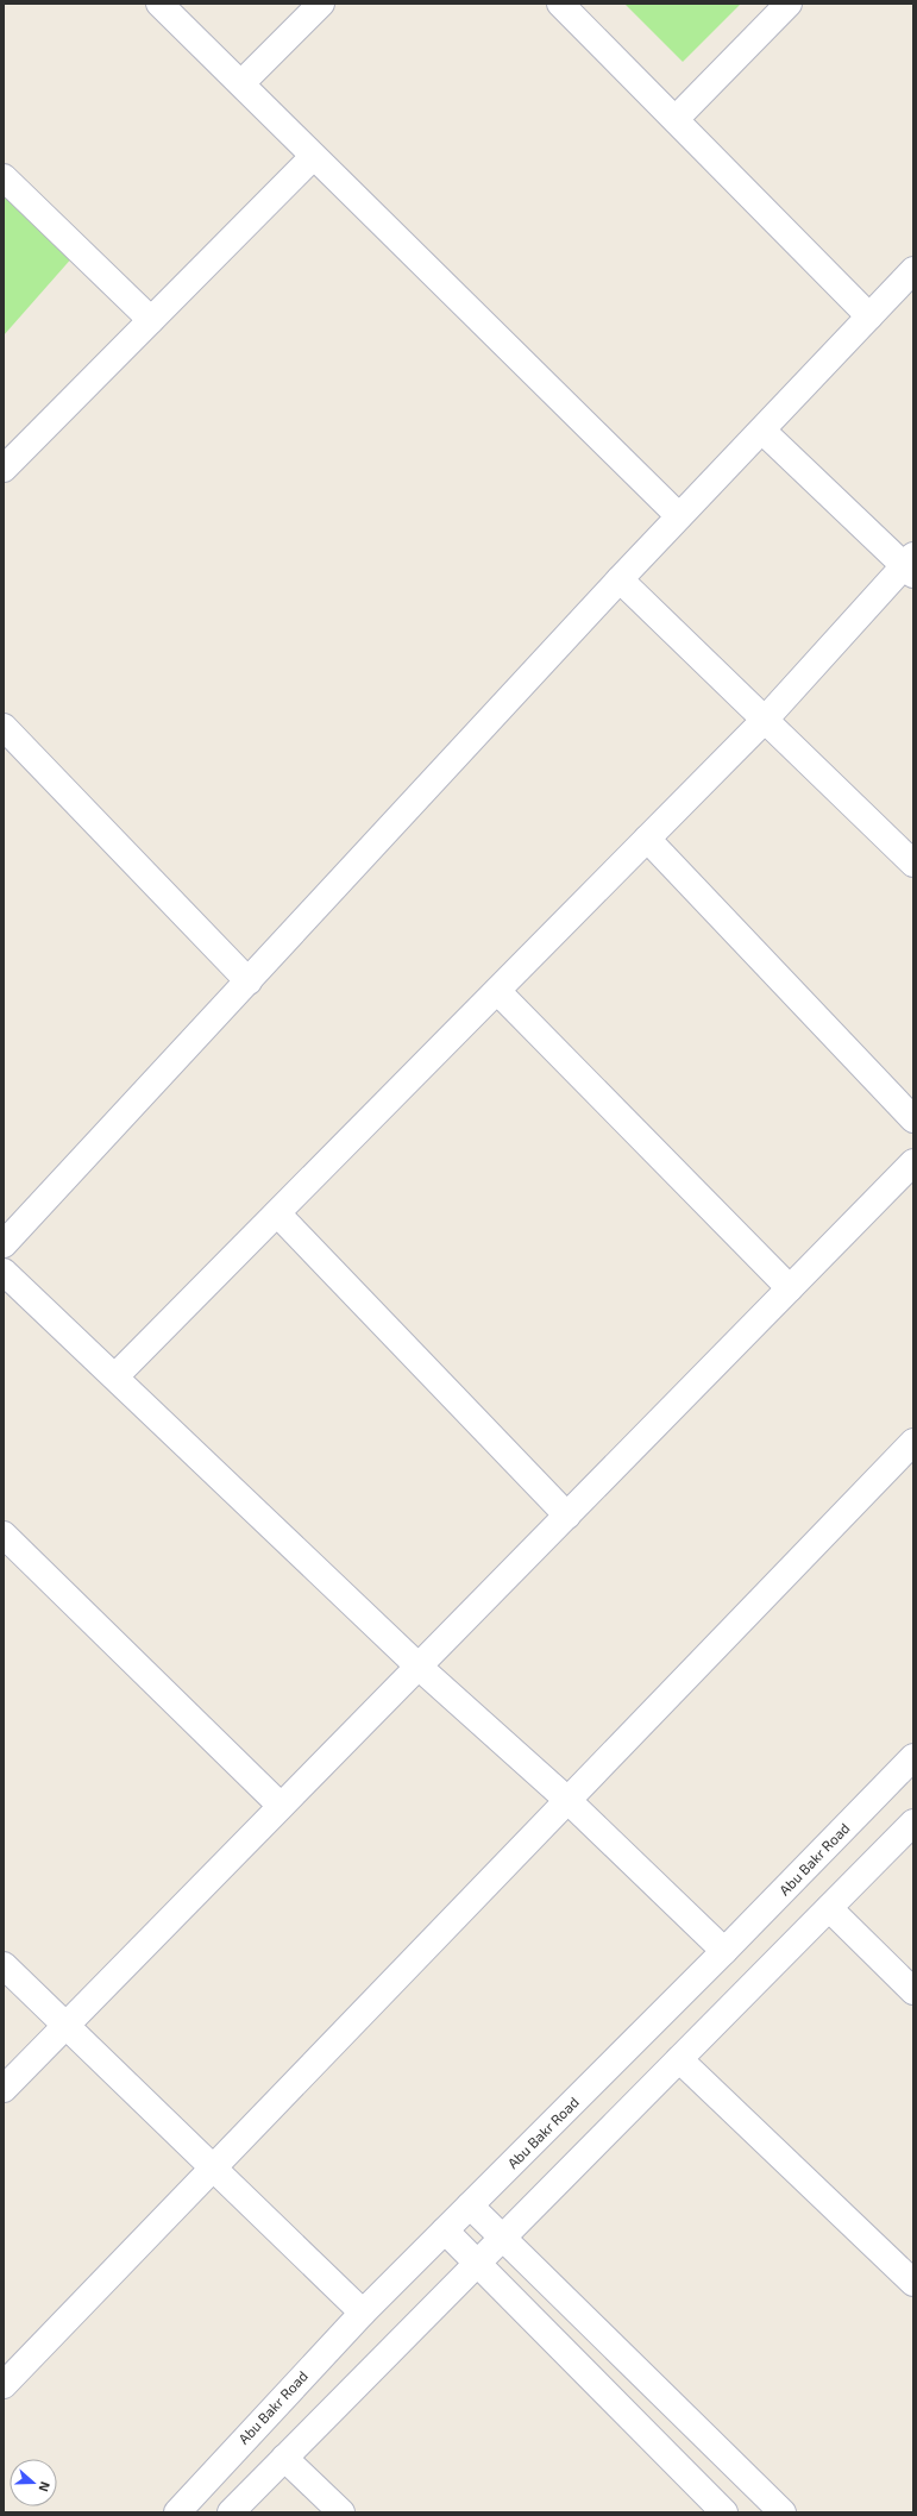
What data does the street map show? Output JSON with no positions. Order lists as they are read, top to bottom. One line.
{"streets":{"street":["Abu Bakr Road"]},"north":"right"}
